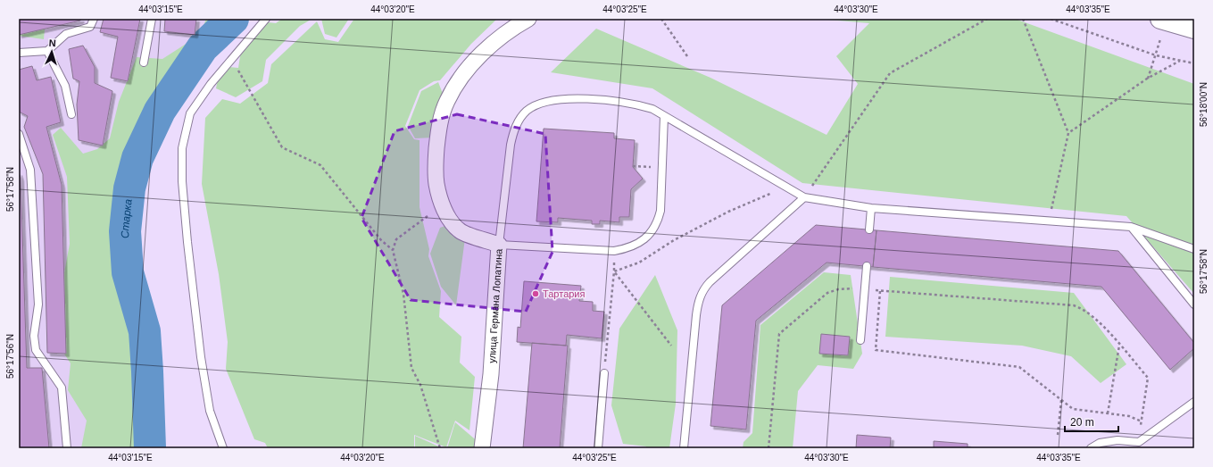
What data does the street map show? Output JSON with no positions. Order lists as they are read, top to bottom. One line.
{"streets":{"street":["улица Германа Лопатина"]},"water":["Старка"],"places":["Тартария"],"scale_bar":"20 m","north":"top","coordinates":["44°03'15\"E","44°03'20\"E","44°03'25\"E","44°03'30\"E","44°03'35\"E","56°18'00\"N","56°17'58\"N","56°17'56\"N"]}
